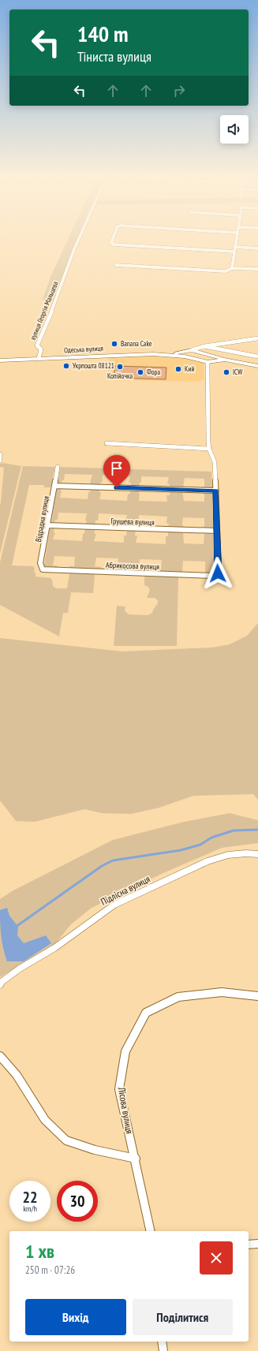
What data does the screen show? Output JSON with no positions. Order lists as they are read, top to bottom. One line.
{"streets":{"street":["вулиця Георгія Мальцева","Одеська вулиця","Відрадна вулиця","Грушева вулиця","Абрикосова вулиця","Підлісна вулиця","Лісова вулиця"]},"crossings":[["вулиця Георгія Мальцева","Одеська вулиця"],["Відрадна вулиця","Грушева вулиця"],["Відрадна вулиця","Абрикосова вулиця"],["Грушева вулиця","Абрикосова вулиця"]],"places":["Banana Cake","Укрпошта 08121","Копійочка","Кий","Фора","ICW"],"page":{"turn":["140 m","Тіниста вулиця"],"speed":"22 km/h","limit":"30","heading":["1 хв","250 m · 07:26"],"buttons":["Вихід","Поділитися"]}}
